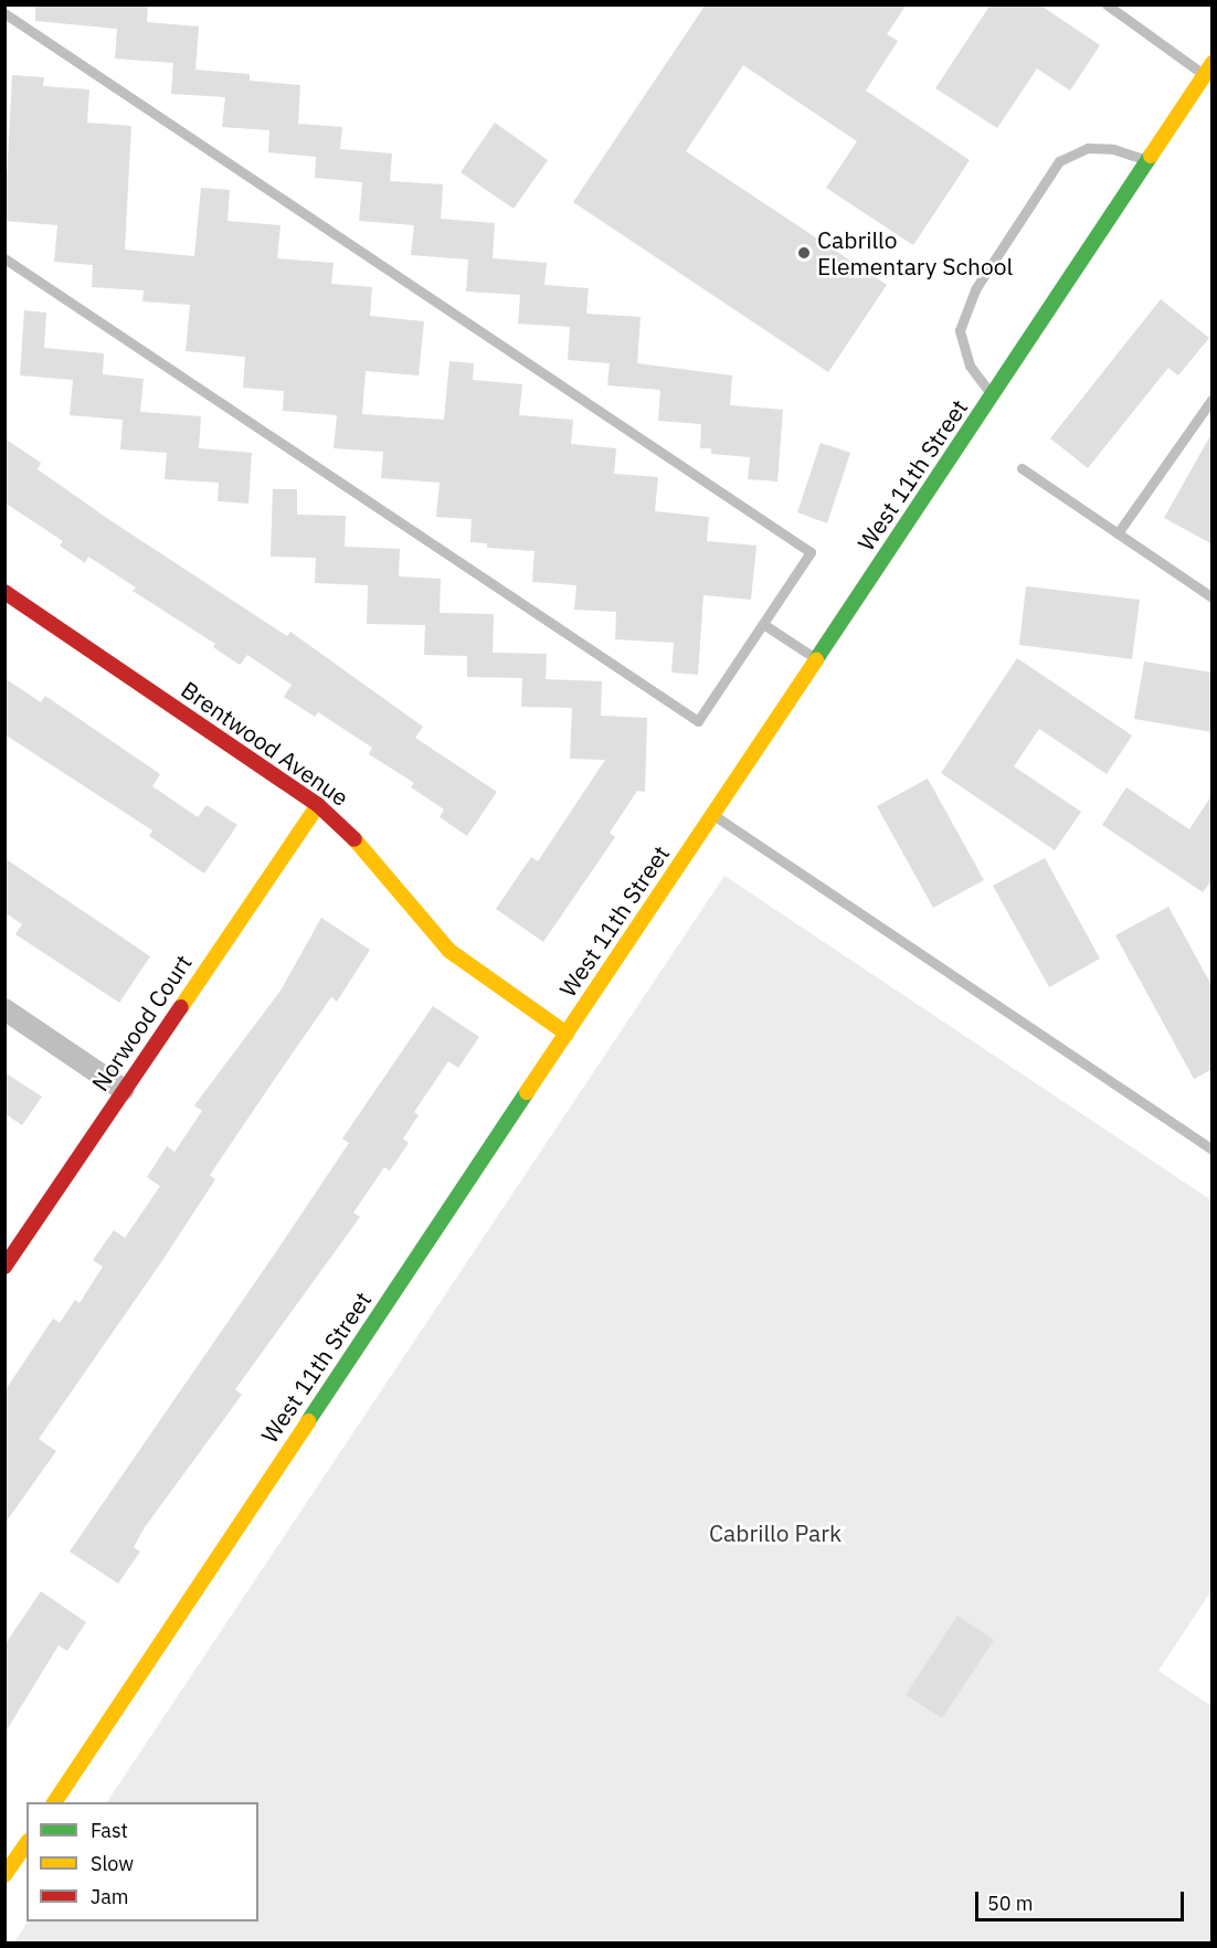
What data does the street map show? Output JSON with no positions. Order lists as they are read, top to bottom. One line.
{"streets":{"street":["West 11th Street","Brentwood Avenue","Norwood Court"]},"crossings":[["West 11th Street","Brentwood Avenue"],["Brentwood Avenue","Norwood Court"]],"parks":["Cabrillo Park"],"places":["Cabrillo Elementary School"],"legend":["Fast","Slow","Jam"],"scale_bar":"50 m"}
